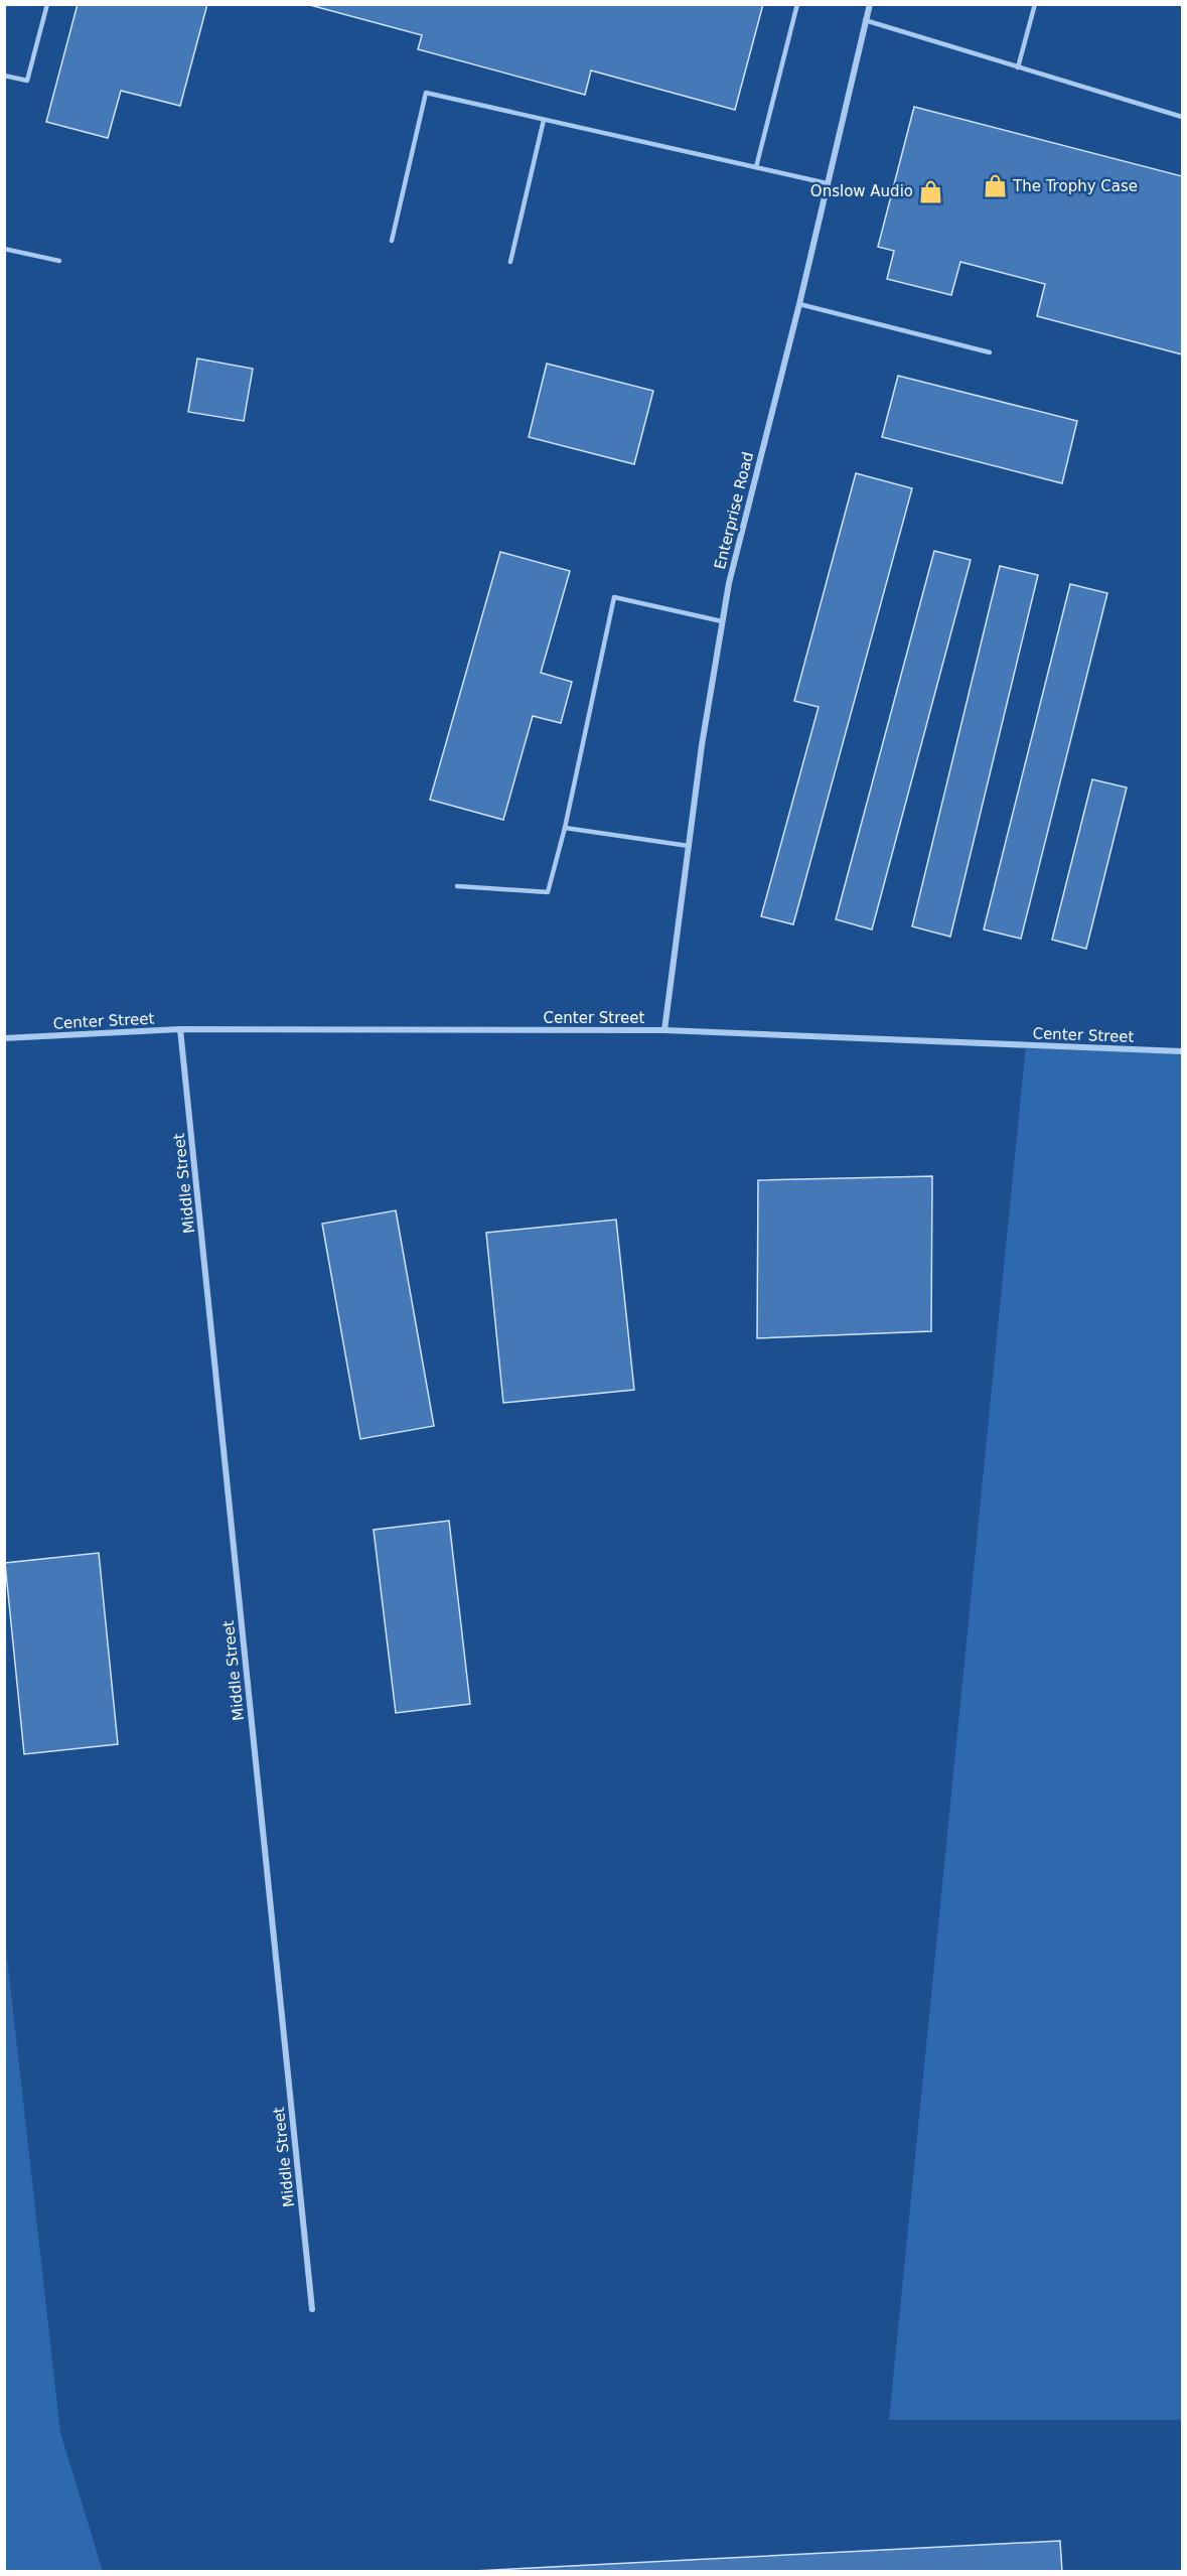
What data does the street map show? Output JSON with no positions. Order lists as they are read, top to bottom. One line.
{"streets":{"street":["Enterprise Road","Center Street","Middle Street"]},"crossings":[["Enterprise Road","Center Street"],["Center Street","Middle Street"]],"places":{"shop":["The Trophy Case","Onslow Audio"]}}
